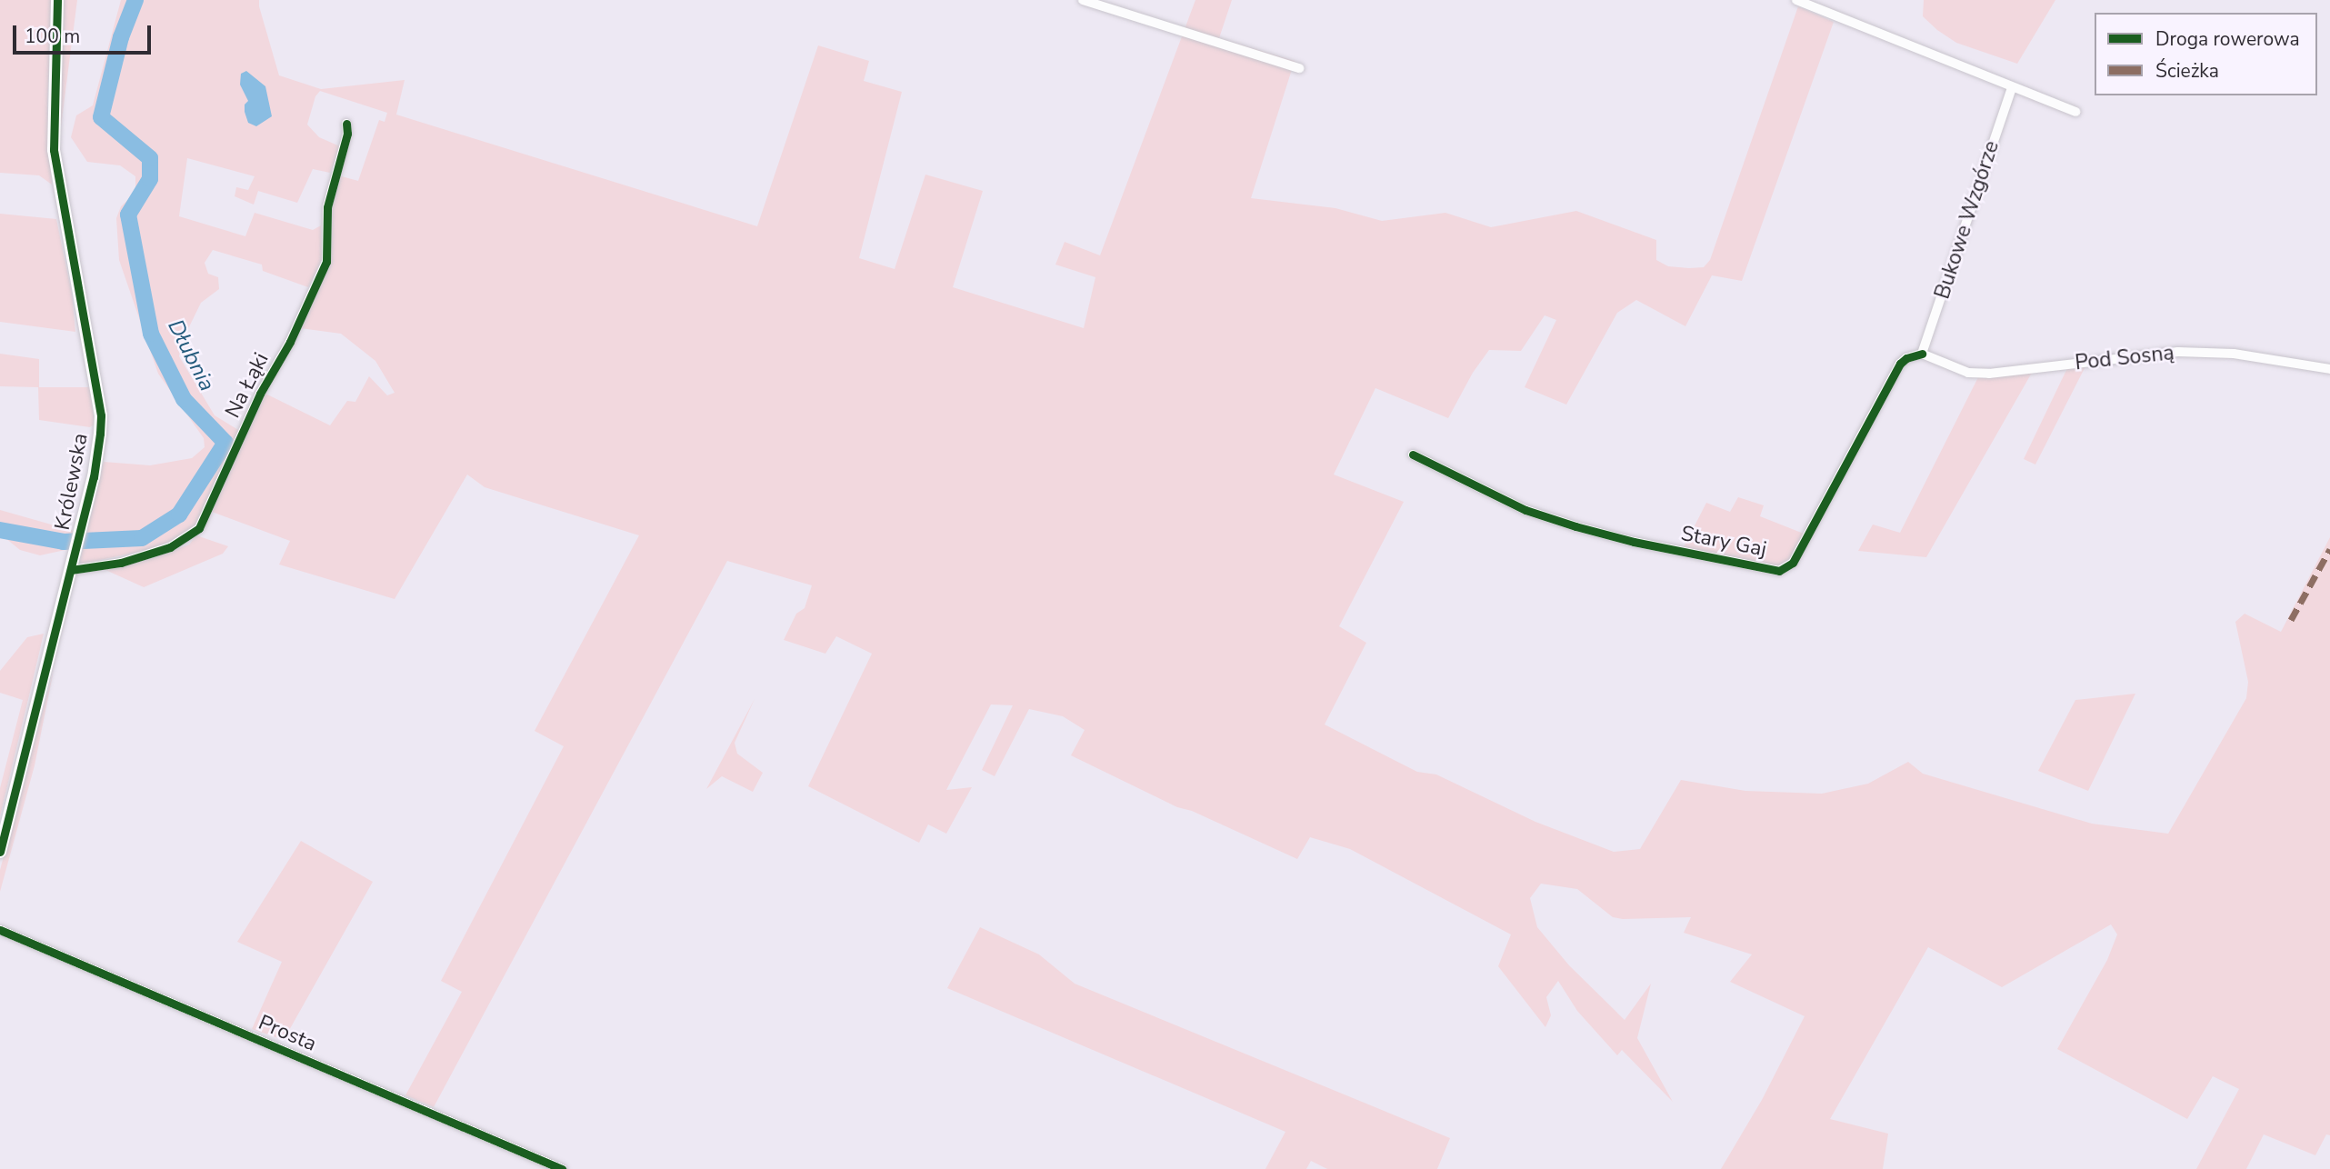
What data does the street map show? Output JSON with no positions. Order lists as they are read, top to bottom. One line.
{"streets":{"street":["Bukowe Wzgórze","Pod Sosną","Na Łąki","Królewska","Stary Gaj","Prosta"]},"crossings":[["Bukowe Wzgórze","Pod Sosną"],["Bukowe Wzgórze","Stary Gaj"],["Pod Sosną","Stary Gaj"],["Na Łąki","Królewska"]],"water":["Dłubnia"],"legend":["Droga rowerowa","Ścieżka"],"scale_bar":"100 m"}
